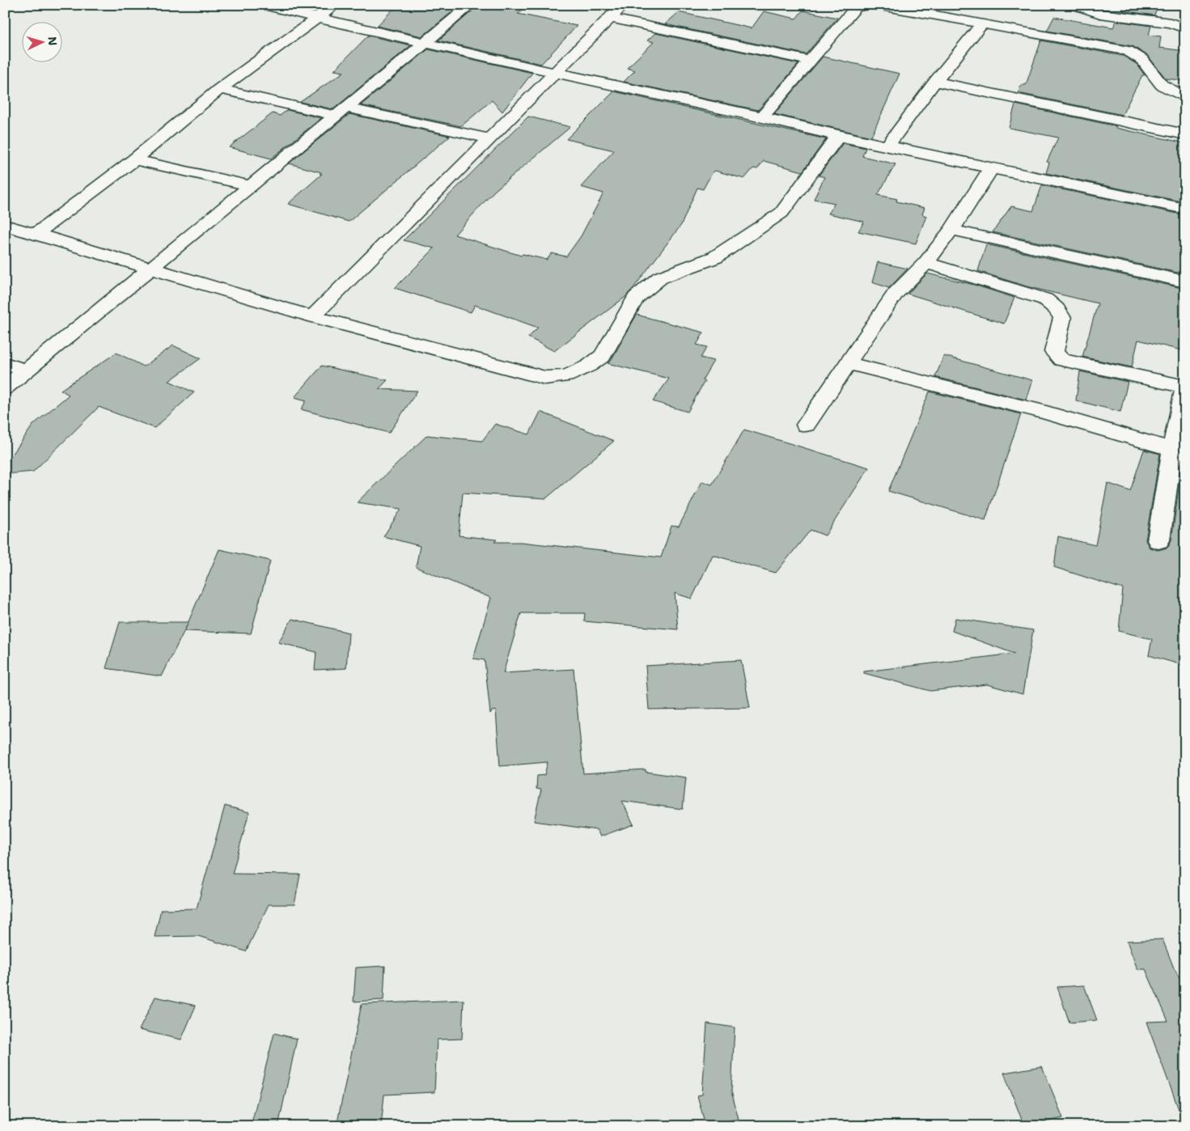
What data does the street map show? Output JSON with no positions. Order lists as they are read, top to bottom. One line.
{"north":"right"}
